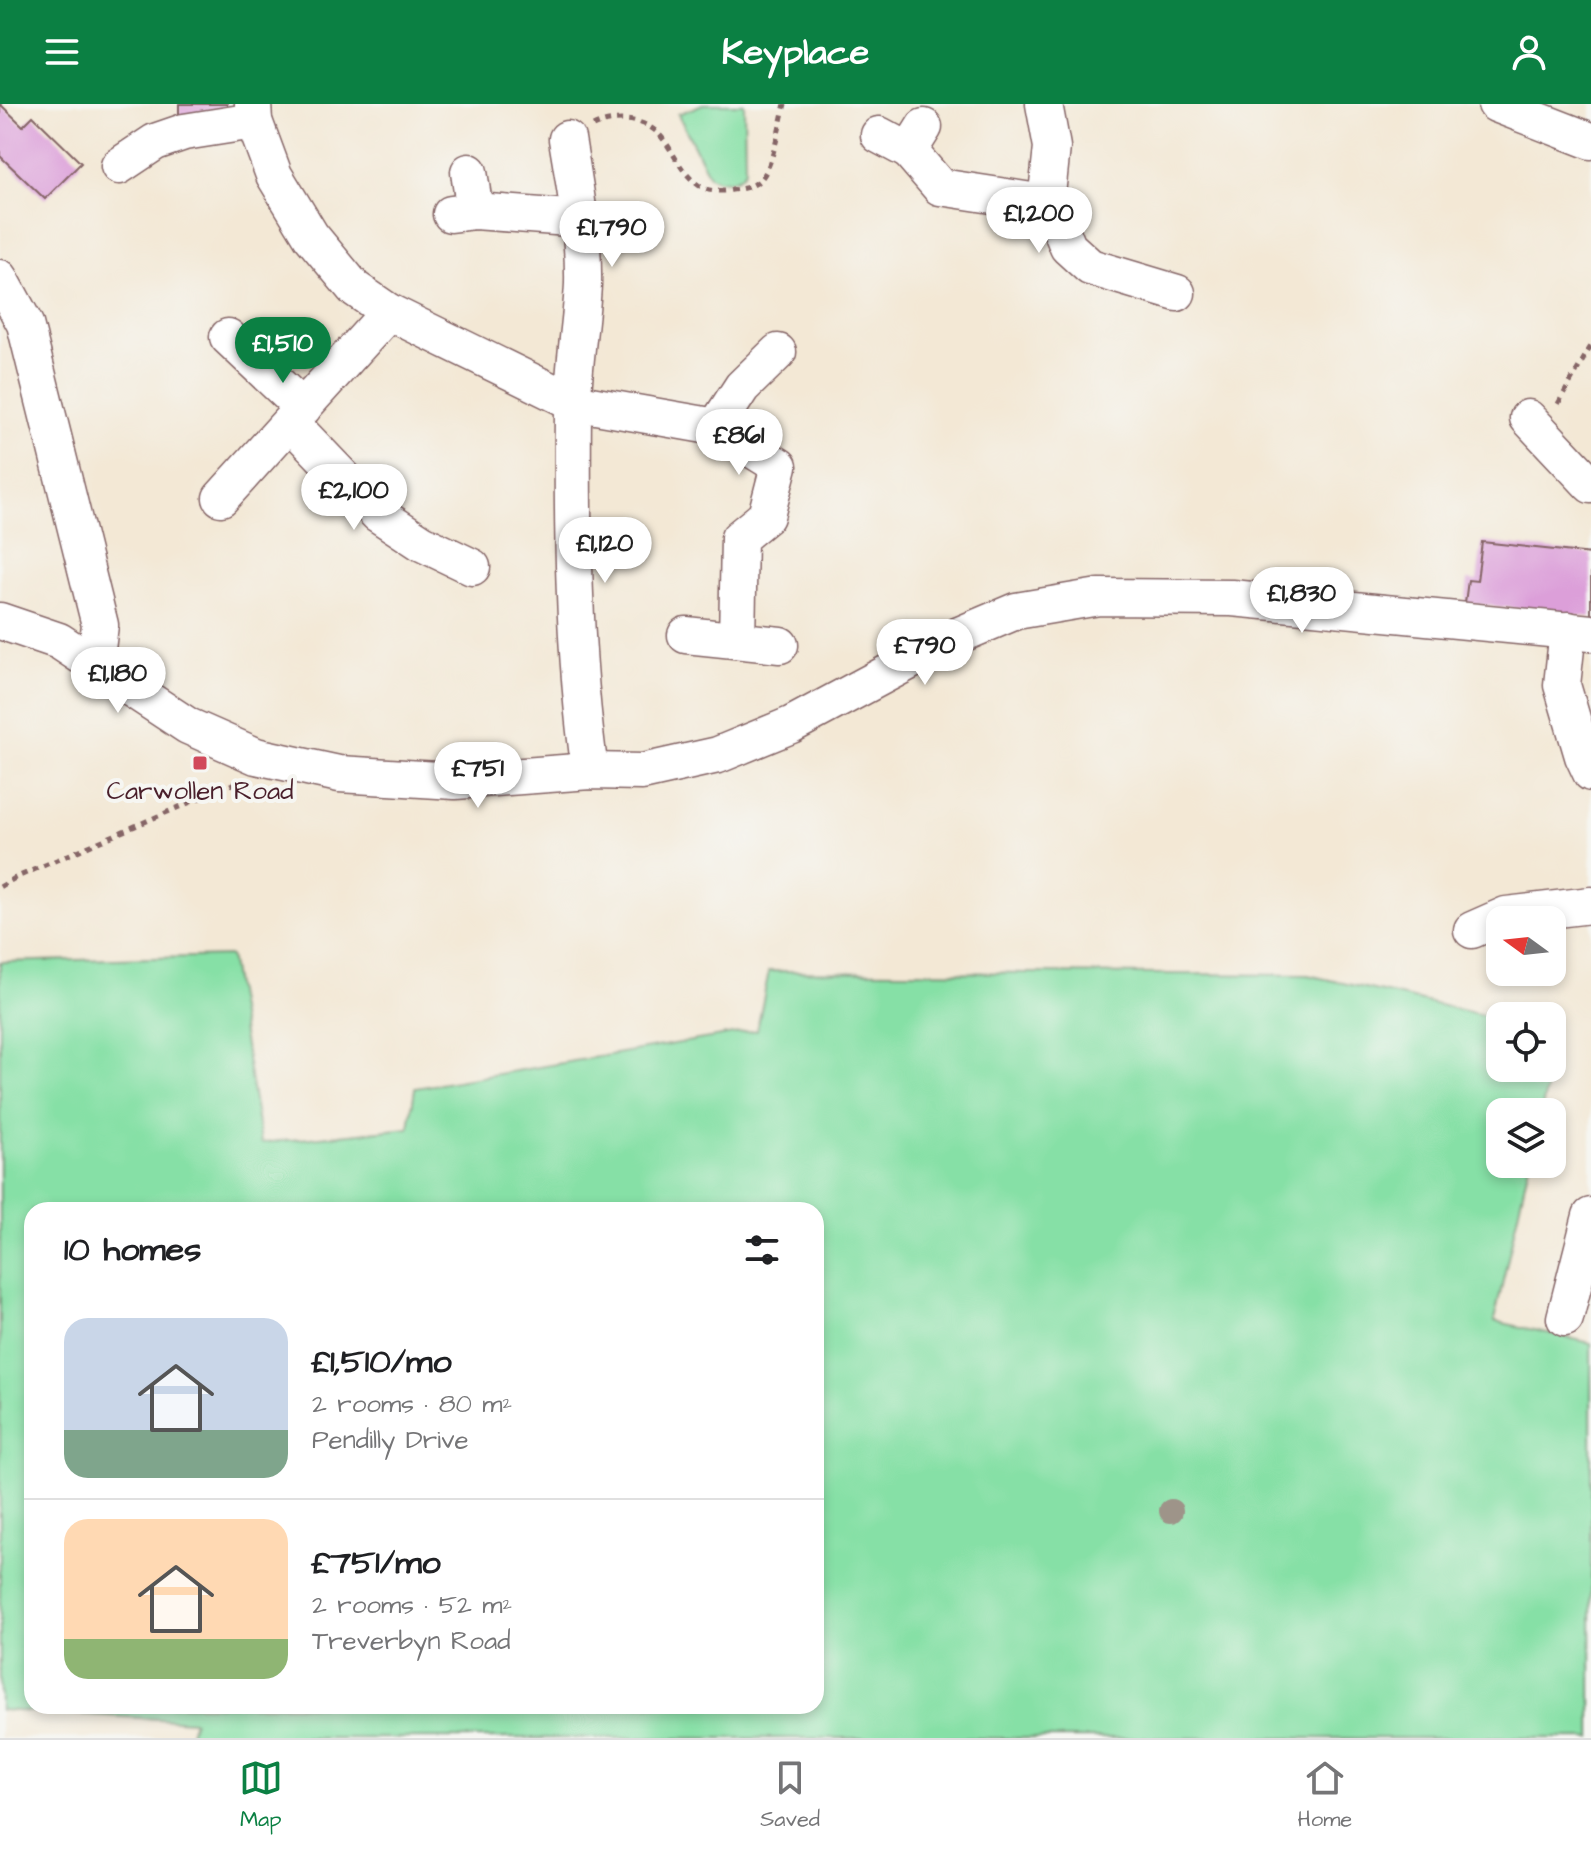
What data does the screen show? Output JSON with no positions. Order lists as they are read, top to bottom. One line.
{"places":{"transit":["Carwollen Road"]},"north":"left","page":{"header":"Keyplace","price":["£1,200","£1,790","£1,510","£861","£2,100","£1,120","£1,830","£790","£1,180","£751"],"heading":"10 homes","list":[{"name":"£1,510/mo","note":"2 rooms · 80 m² · Pendilly Drive"},{"name":"£751/mo","note":"2 rooms · 52 m² · Treverbyn Road"}],"tabs":["Map","Saved","Home"]}}
